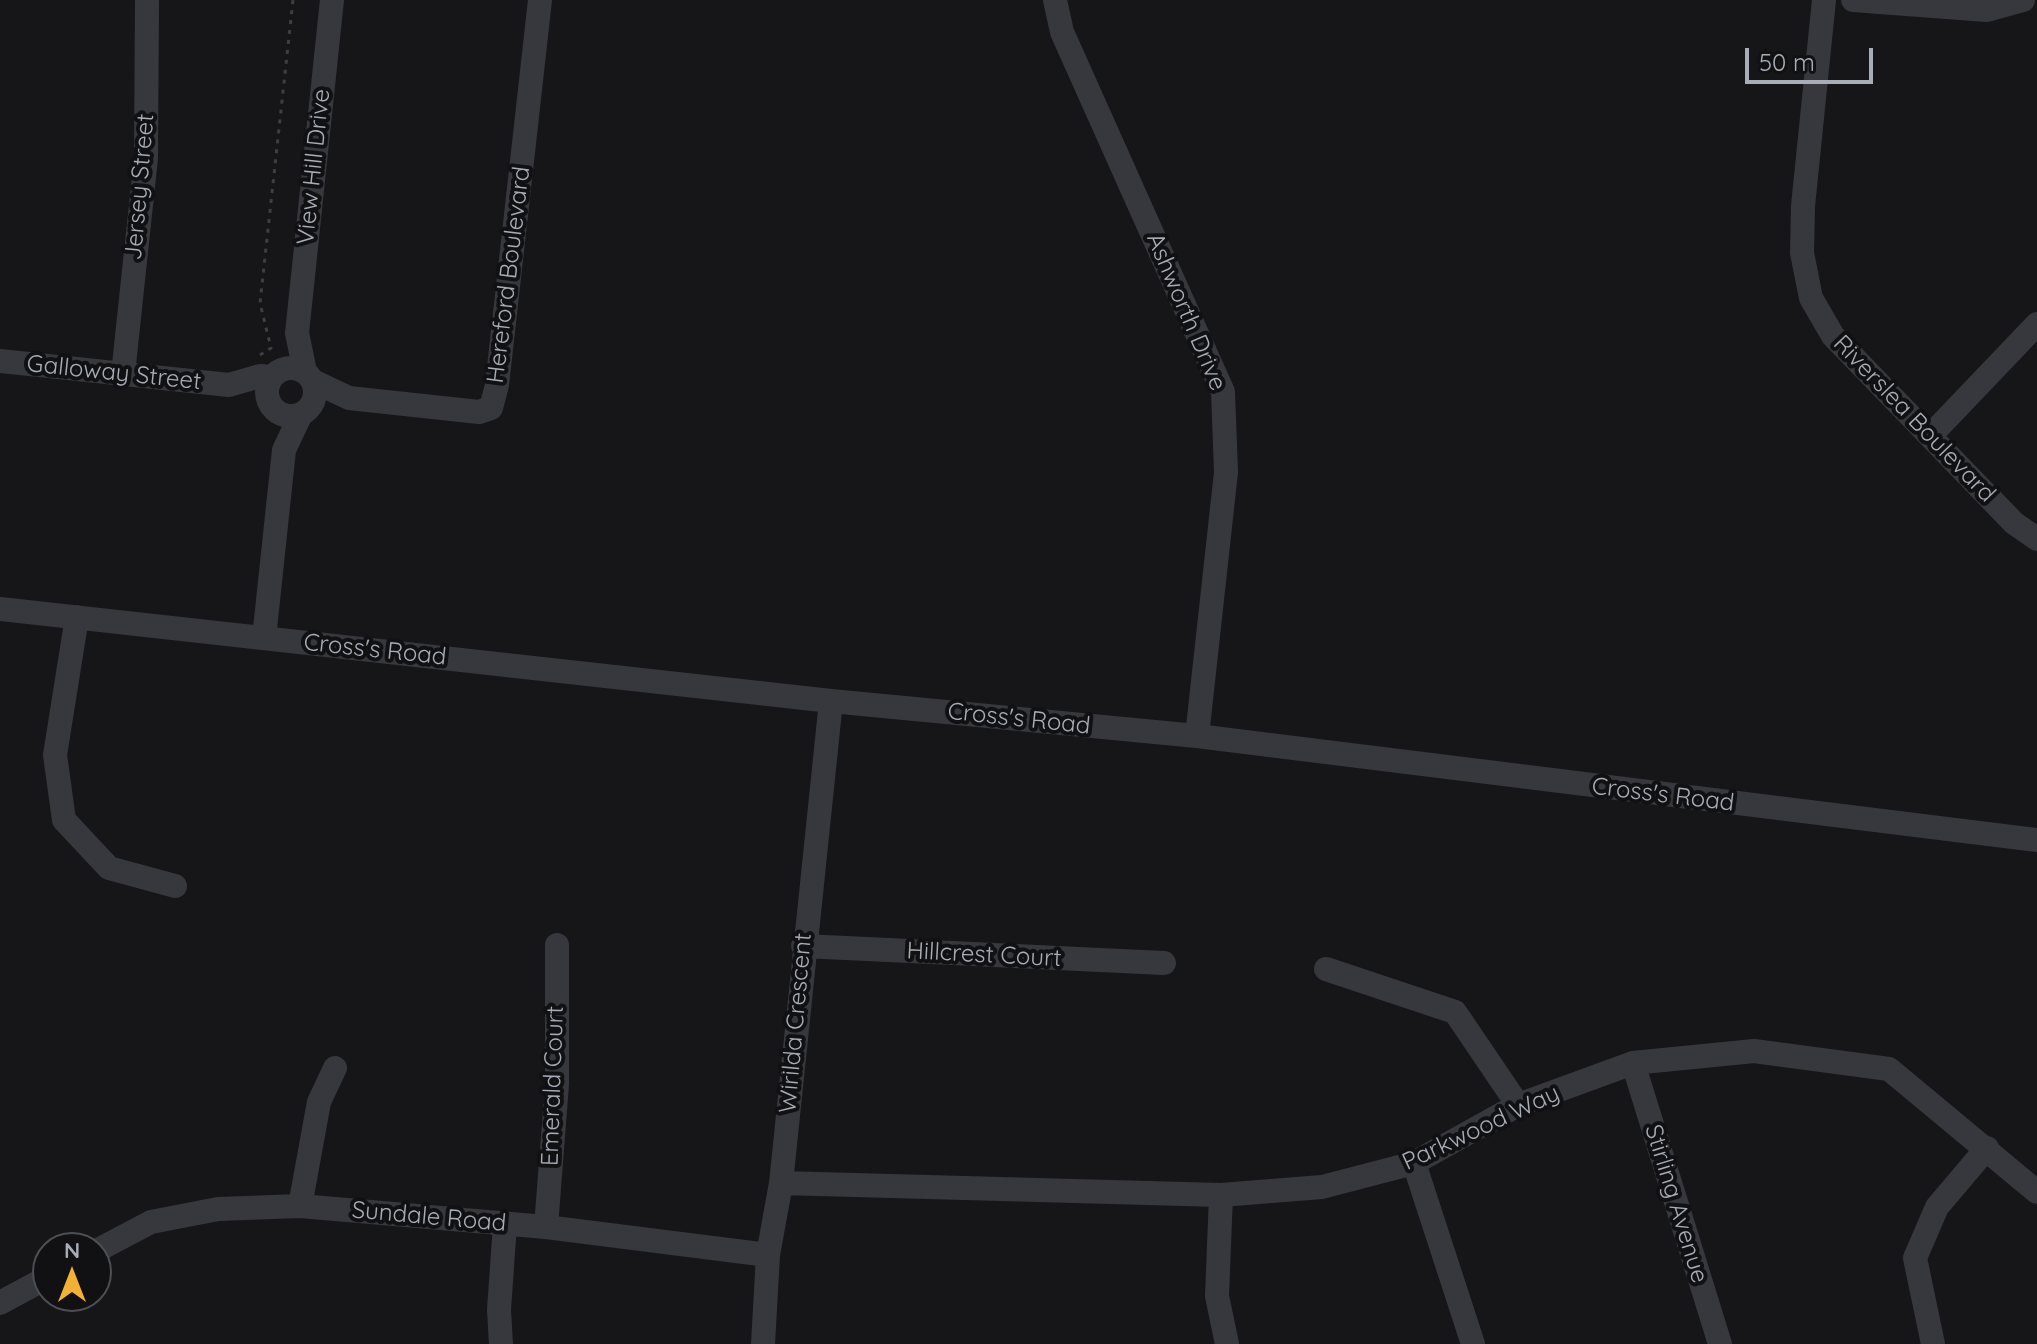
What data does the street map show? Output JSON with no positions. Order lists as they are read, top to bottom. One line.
{"streets":{"street":["View Hill Drive","Jersey Street","Hereford Boulevard","Ashworth Drive","Galloway Street","Riverslea Boulevard","Cross's Road","Hillcrest Court","Wirilda Crescent","Emerald Court","Parkwood Way","Stirling Avenue","Sundale Road"]},"crossings":[["View Hill Drive","Hereford Boulevard"],["View Hill Drive","Galloway Street"],["Jersey Street","Galloway Street"],["Hereford Boulevard","Galloway Street"],["Ashworth Drive","Cross's Road"],["Cross's Road","Wirilda Crescent"],["Hillcrest Court","Wirilda Crescent"],["Wirilda Crescent","Parkwood Way"],["Wirilda Crescent","Sundale Road"],["Emerald Court","Sundale Road"],["Parkwood Way","Stirling Avenue"]],"scale_bar":"50 m","north":"top"}
